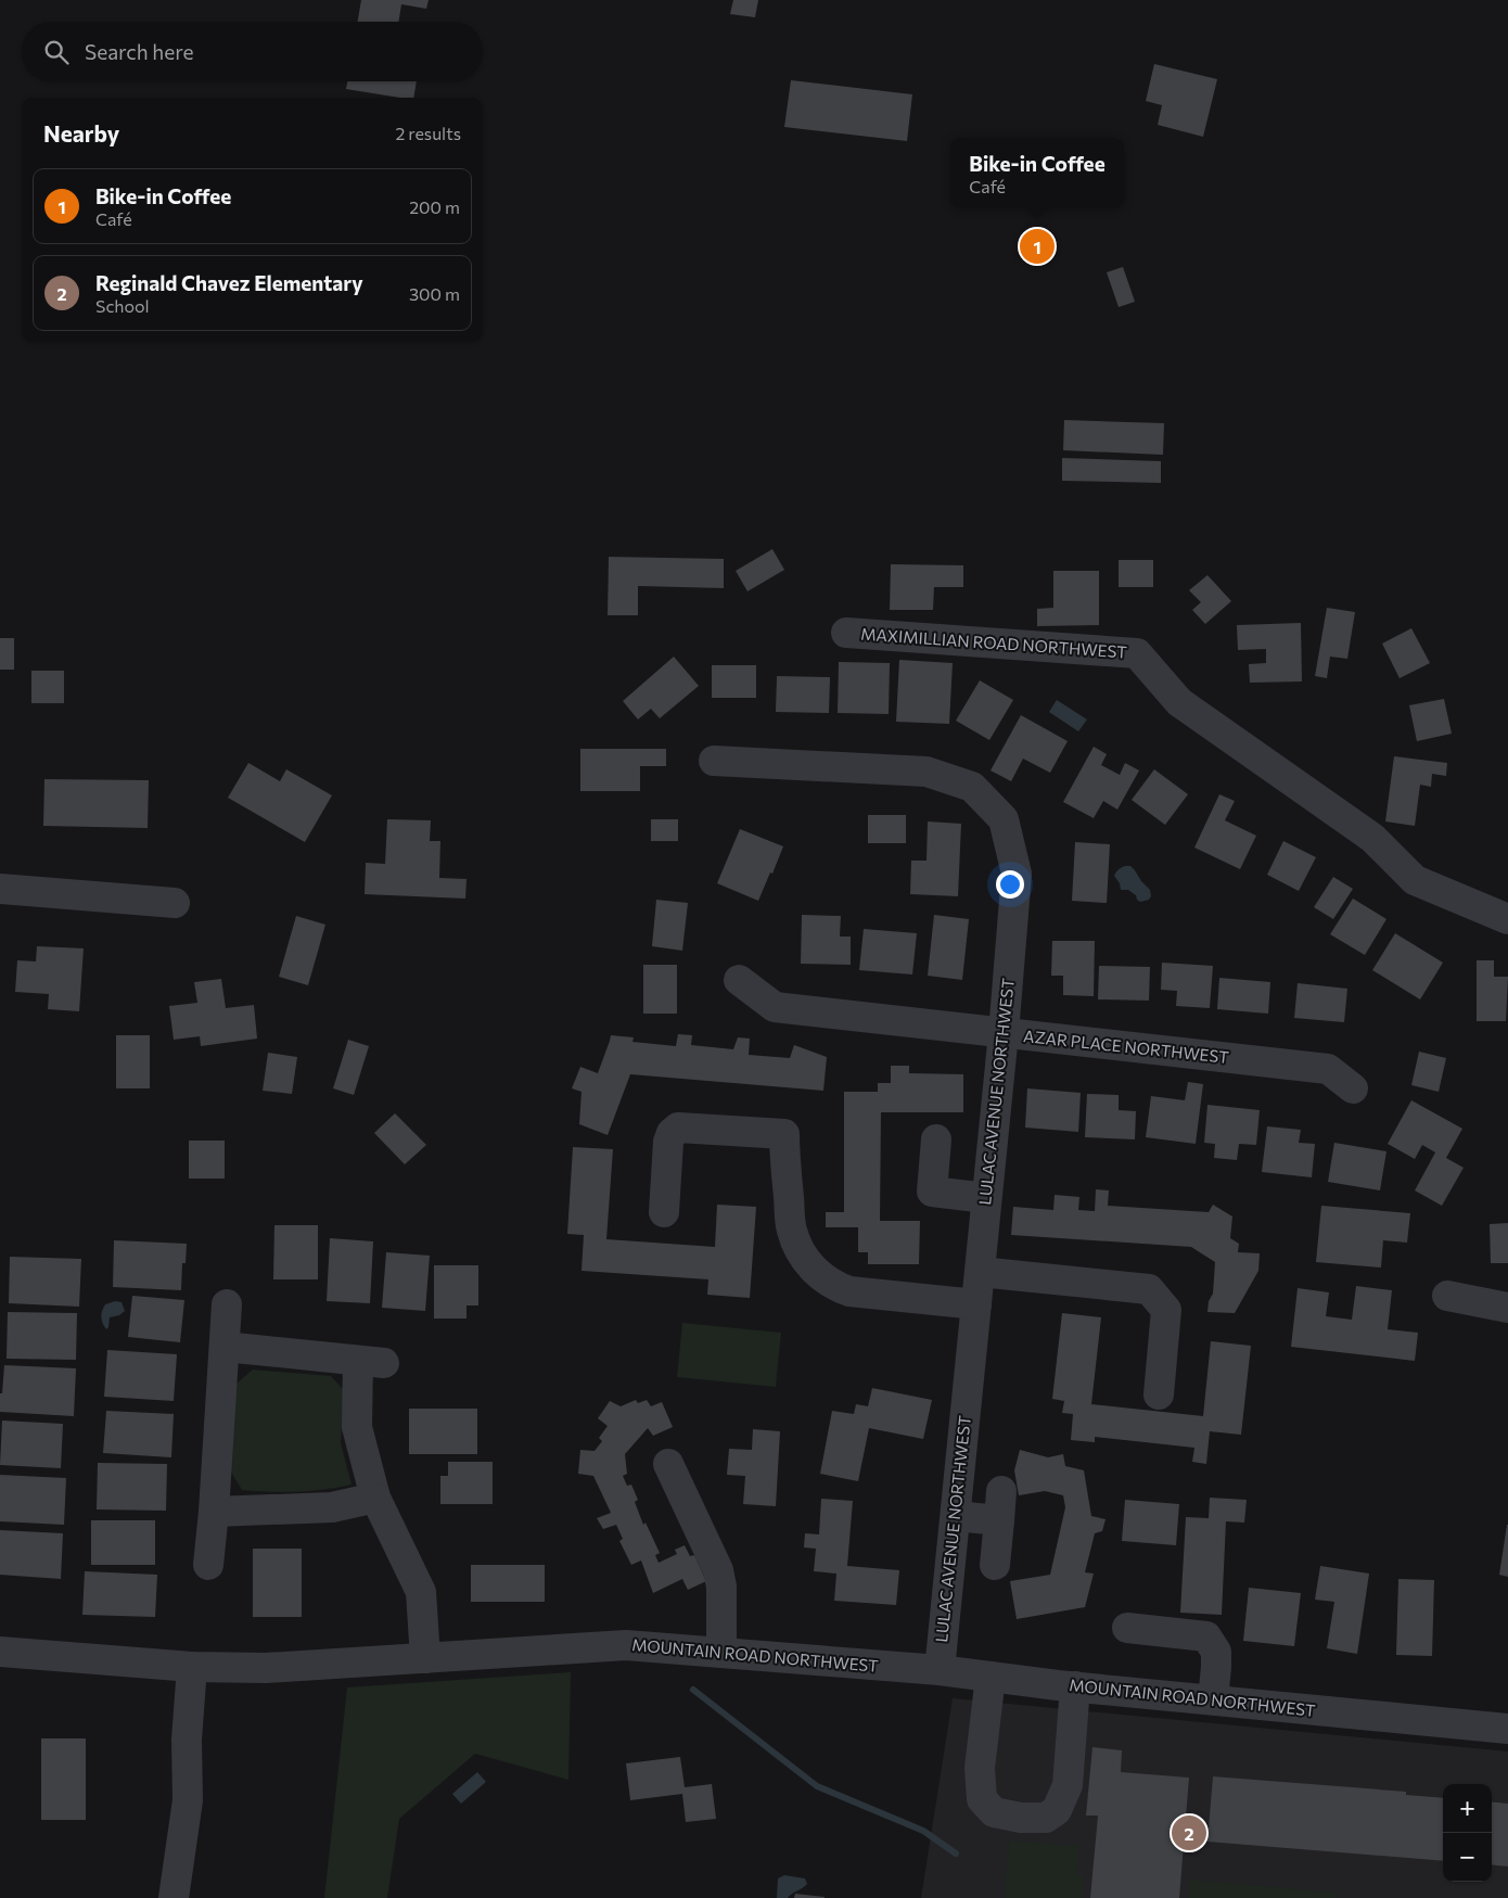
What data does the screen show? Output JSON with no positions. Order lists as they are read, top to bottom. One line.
{"streets":{"street":["MAXIMILLIAN ROAD NORTHWEST","AZAR PLACE NORTHWEST","LULAC AVENUE NORTHWEST","MOUNTAIN ROAD NORTHWEST"]},"crossings":[["AZAR PLACE NORTHWEST","LULAC AVENUE NORTHWEST"],["LULAC AVENUE NORTHWEST","MOUNTAIN ROAD NORTHWEST"]],"page":{"search":"Search here","heading":["Nearby","2 results"],"popup":["Bike-in Coffee","Café"],"list":[{"mark":"1","name":"Bike-in Coffee","note":"Café","value":"200 m"},{"mark":"2","name":"Reginald Chavez Elementary","note":"School","value":"300 m"}],"pins":["1","2"],"map_buttons":["+","−"]}}
